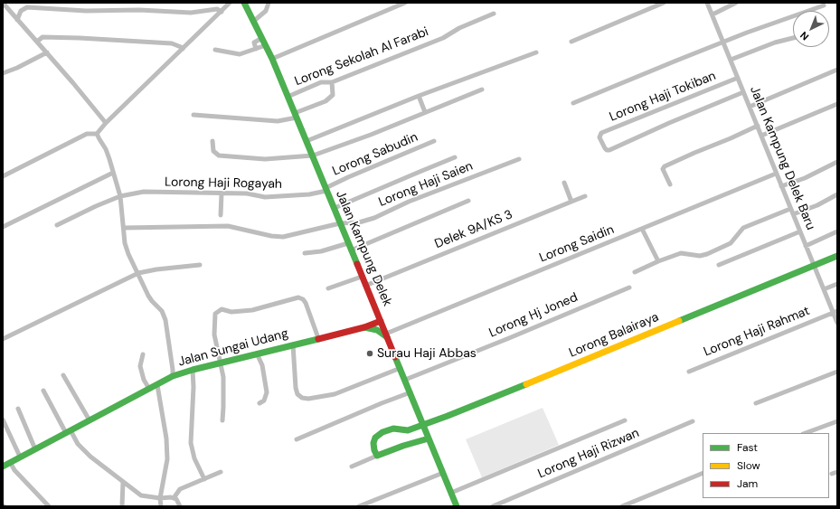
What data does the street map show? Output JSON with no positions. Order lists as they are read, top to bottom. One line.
{"streets":{"street":["Lorong Sekolah Al Farabi","Lorong Haji Tokiban","Lorong Sabudin","Jalan Kampung Delek Baru","Lorong Haji Rogayah","Lorong Haji Saien","Delek 9A/KS 3","Lorong Saidin","Jalan Kampung Delek","Lorong Hj Joned","Lorong Haji Rahmat","Lorong Balairaya","Jalan Sungai Udang","Lorong Haji Rizwan"]},"crossings":[["Lorong Sekolah Al Farabi","Jalan Kampung Delek"],["Lorong Haji Tokiban","Jalan Kampung Delek Baru"],["Lorong Sabudin","Lorong Haji Rogayah"],["Lorong Sabudin","Jalan Kampung Delek"],["Jalan Kampung Delek Baru","Lorong Saidin"],["Jalan Kampung Delek Baru","Lorong Haji Rahmat"],["Jalan Kampung Delek Baru","Lorong Balairaya"],["Lorong Haji Rogayah","Jalan Kampung Delek"],["Lorong Haji Saien","Jalan Kampung Delek"],["Delek 9A/KS 3","Jalan Kampung Delek"],["Lorong Saidin","Jalan Kampung Delek"],["Jalan Kampung Delek","Lorong Hj Joned"],["Jalan Kampung Delek","Lorong Balairaya"],["Jalan Kampung Delek","Jalan Sungai Udang"]],"places":["Surau Haji Abbas"],"legend":["Fast","Slow","Jam"],"north":"bottom left"}
